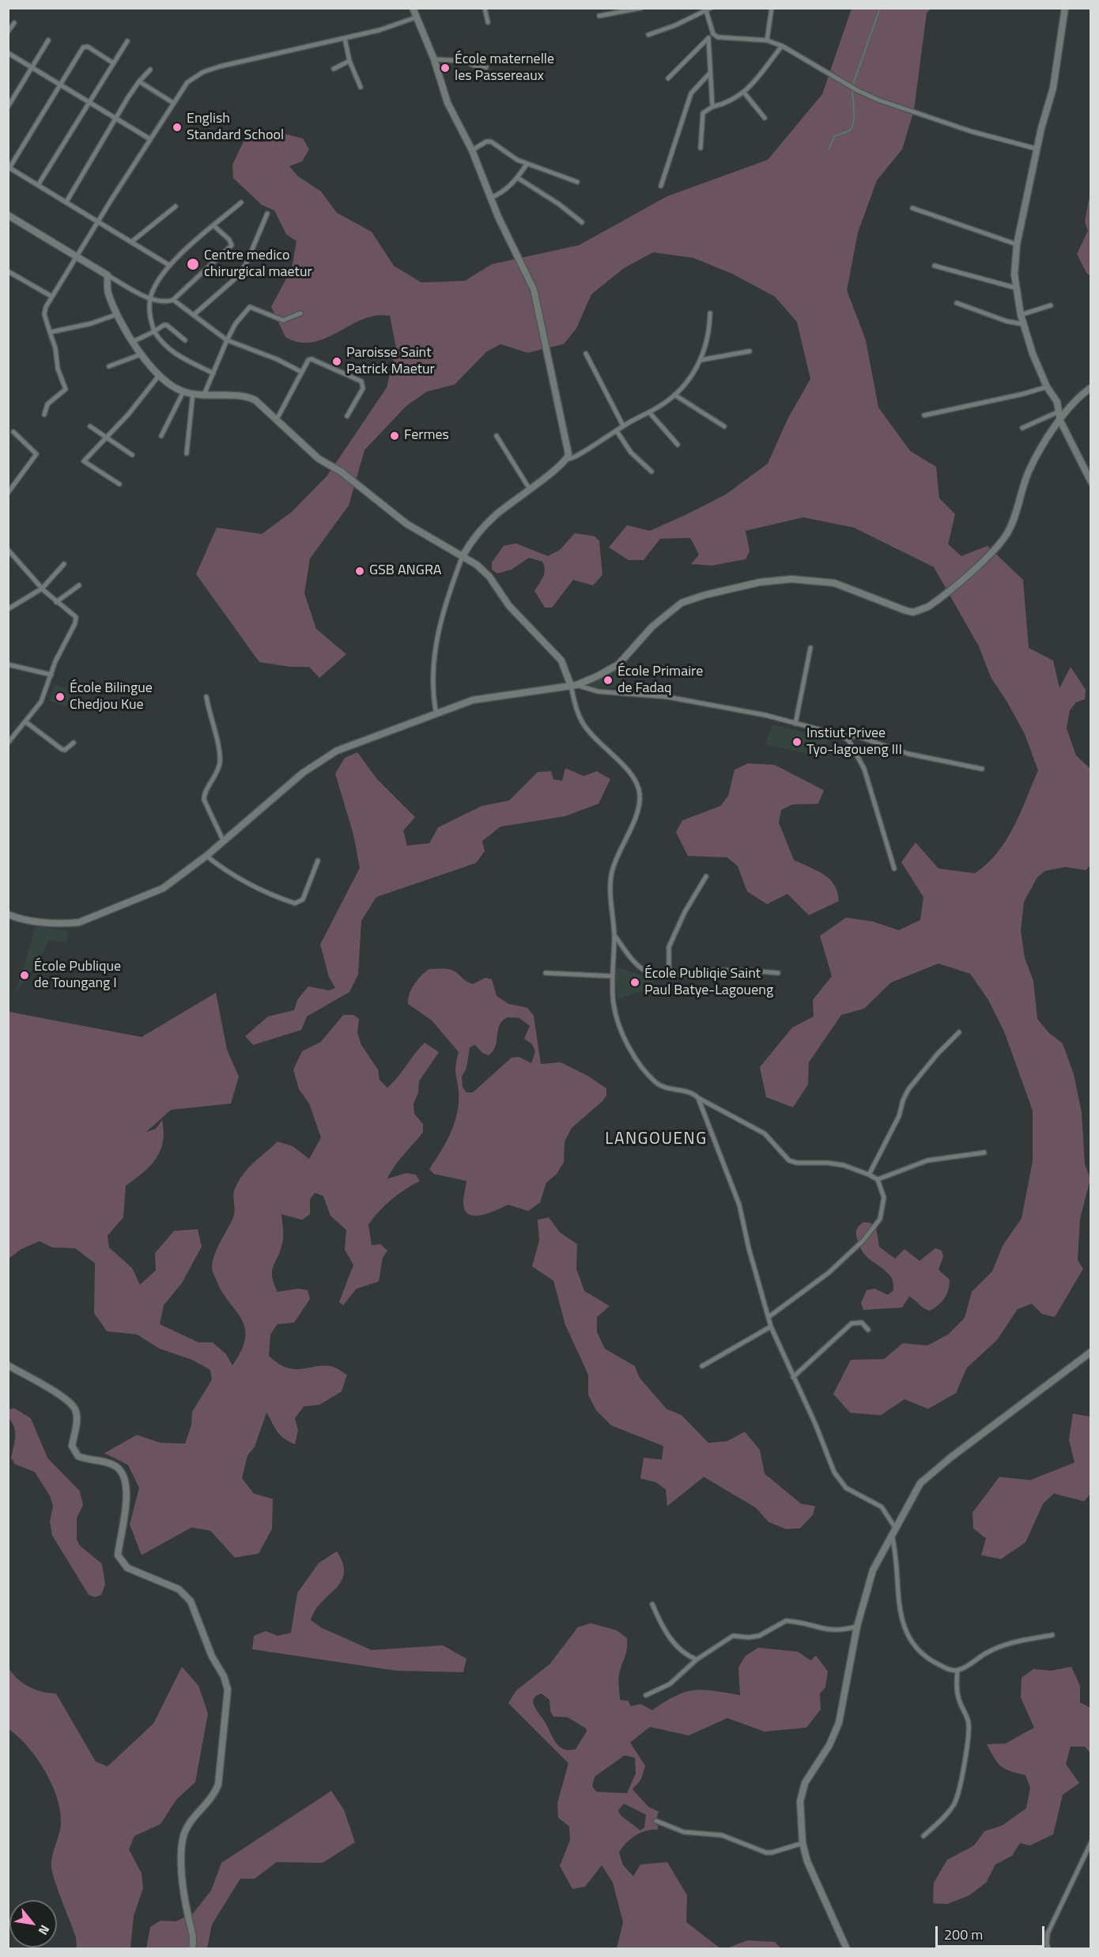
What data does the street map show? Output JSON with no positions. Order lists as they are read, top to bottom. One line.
{"districts":["LANGOUENG"],"places":["École maternelle les Passereaux","English Standard School","Centre medico chirurgical maetur","Paroisse Saint Patrick Maetur","Fermes","GSB ANGRA","École Primaire de Fadaq","École Bilingue Chedjou Kue","Instiut Privee Tyo-lagoueng III","École Publique de Toungang I","École Publiqie Saint Paul Batye-Lagoueng"],"scale_bar":"200 m","north":"bottom right"}
